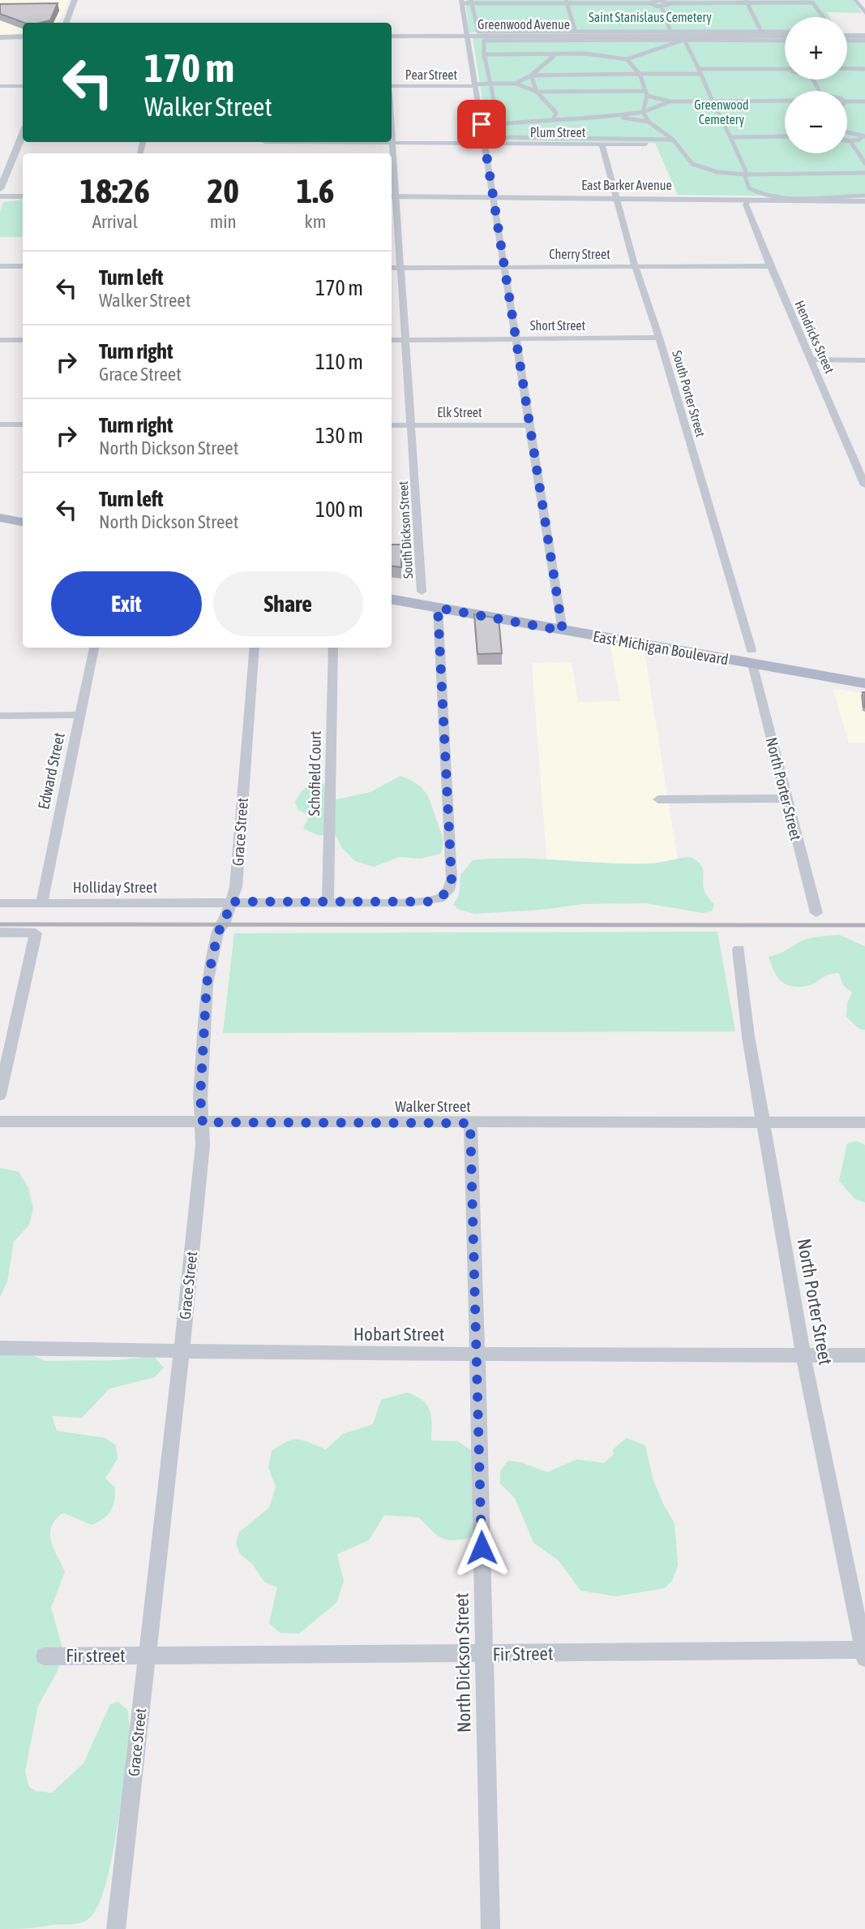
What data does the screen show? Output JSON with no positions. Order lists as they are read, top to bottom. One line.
{"streets":{"main road":["East Michigan Boulevard"],"street":["Greenwood Avenue","Pear Street","Plum Street","East Barker Avenue","Cherry Street","Short Street","Hendricks Street","South Porter Street","Elk Street","South Dickson Street","Edward Street","Schofield Court","North Porter Street","Grace Street","Holliday Street","Walker Street","Hobart Street","Fir Street","Fir street","North Dickson Street"]},"crossings":[["Plum Street","South Porter Street"],["Plum Street","South Dickson Street"],["East Barker Avenue","Hendricks Street"],["East Barker Avenue","South Porter Street"],["East Barker Avenue","South Dickson Street"],["Cherry Street","Hendricks Street"],["Cherry Street","South Porter Street"],["Cherry Street","South Dickson Street"],["Short Street","South Porter Street"],["Short Street","South Dickson Street"],["South Porter Street","East Michigan Boulevard"],["South Porter Street","North Porter Street"],["Elk Street","South Dickson Street"],["South Dickson Street","East Michigan Boulevard"],["East Michigan Boulevard","North Porter Street"],["Edward Street","Holliday Street"],["North Porter Street","Walker Street"],["North Porter Street","Hobart Street"],["North Porter Street","Fir Street"],["Grace Street","Holliday Street"],["Grace Street","Walker Street"],["Grace Street","Hobart Street"],["Grace Street","Fir Street"],["Grace Street","Fir street"],["Walker Street","North Dickson Street"],["Hobart Street","North Dickson Street"],["Fir Street","Fir street"],["Fir Street","North Dickson Street"]],"parks":["Saint Stanislaus Cemetery","Greenwood Cemetery"],"page":{"map_buttons":["+","−"],"turn":["170 m","Walker Street"],"eta":["18:26","Arrival","20","min","1.6","km"],"list":[{"name":"Turn left","note":"Walker Street","value":"170 m"},{"name":"Turn right","note":"Grace Street","value":"110 m"},{"name":"Turn right","note":"North Dickson Street","value":"130 m"},{"name":"Turn left","note":"North Dickson Street","value":"100 m"}],"buttons":["Exit","Share"]}}
